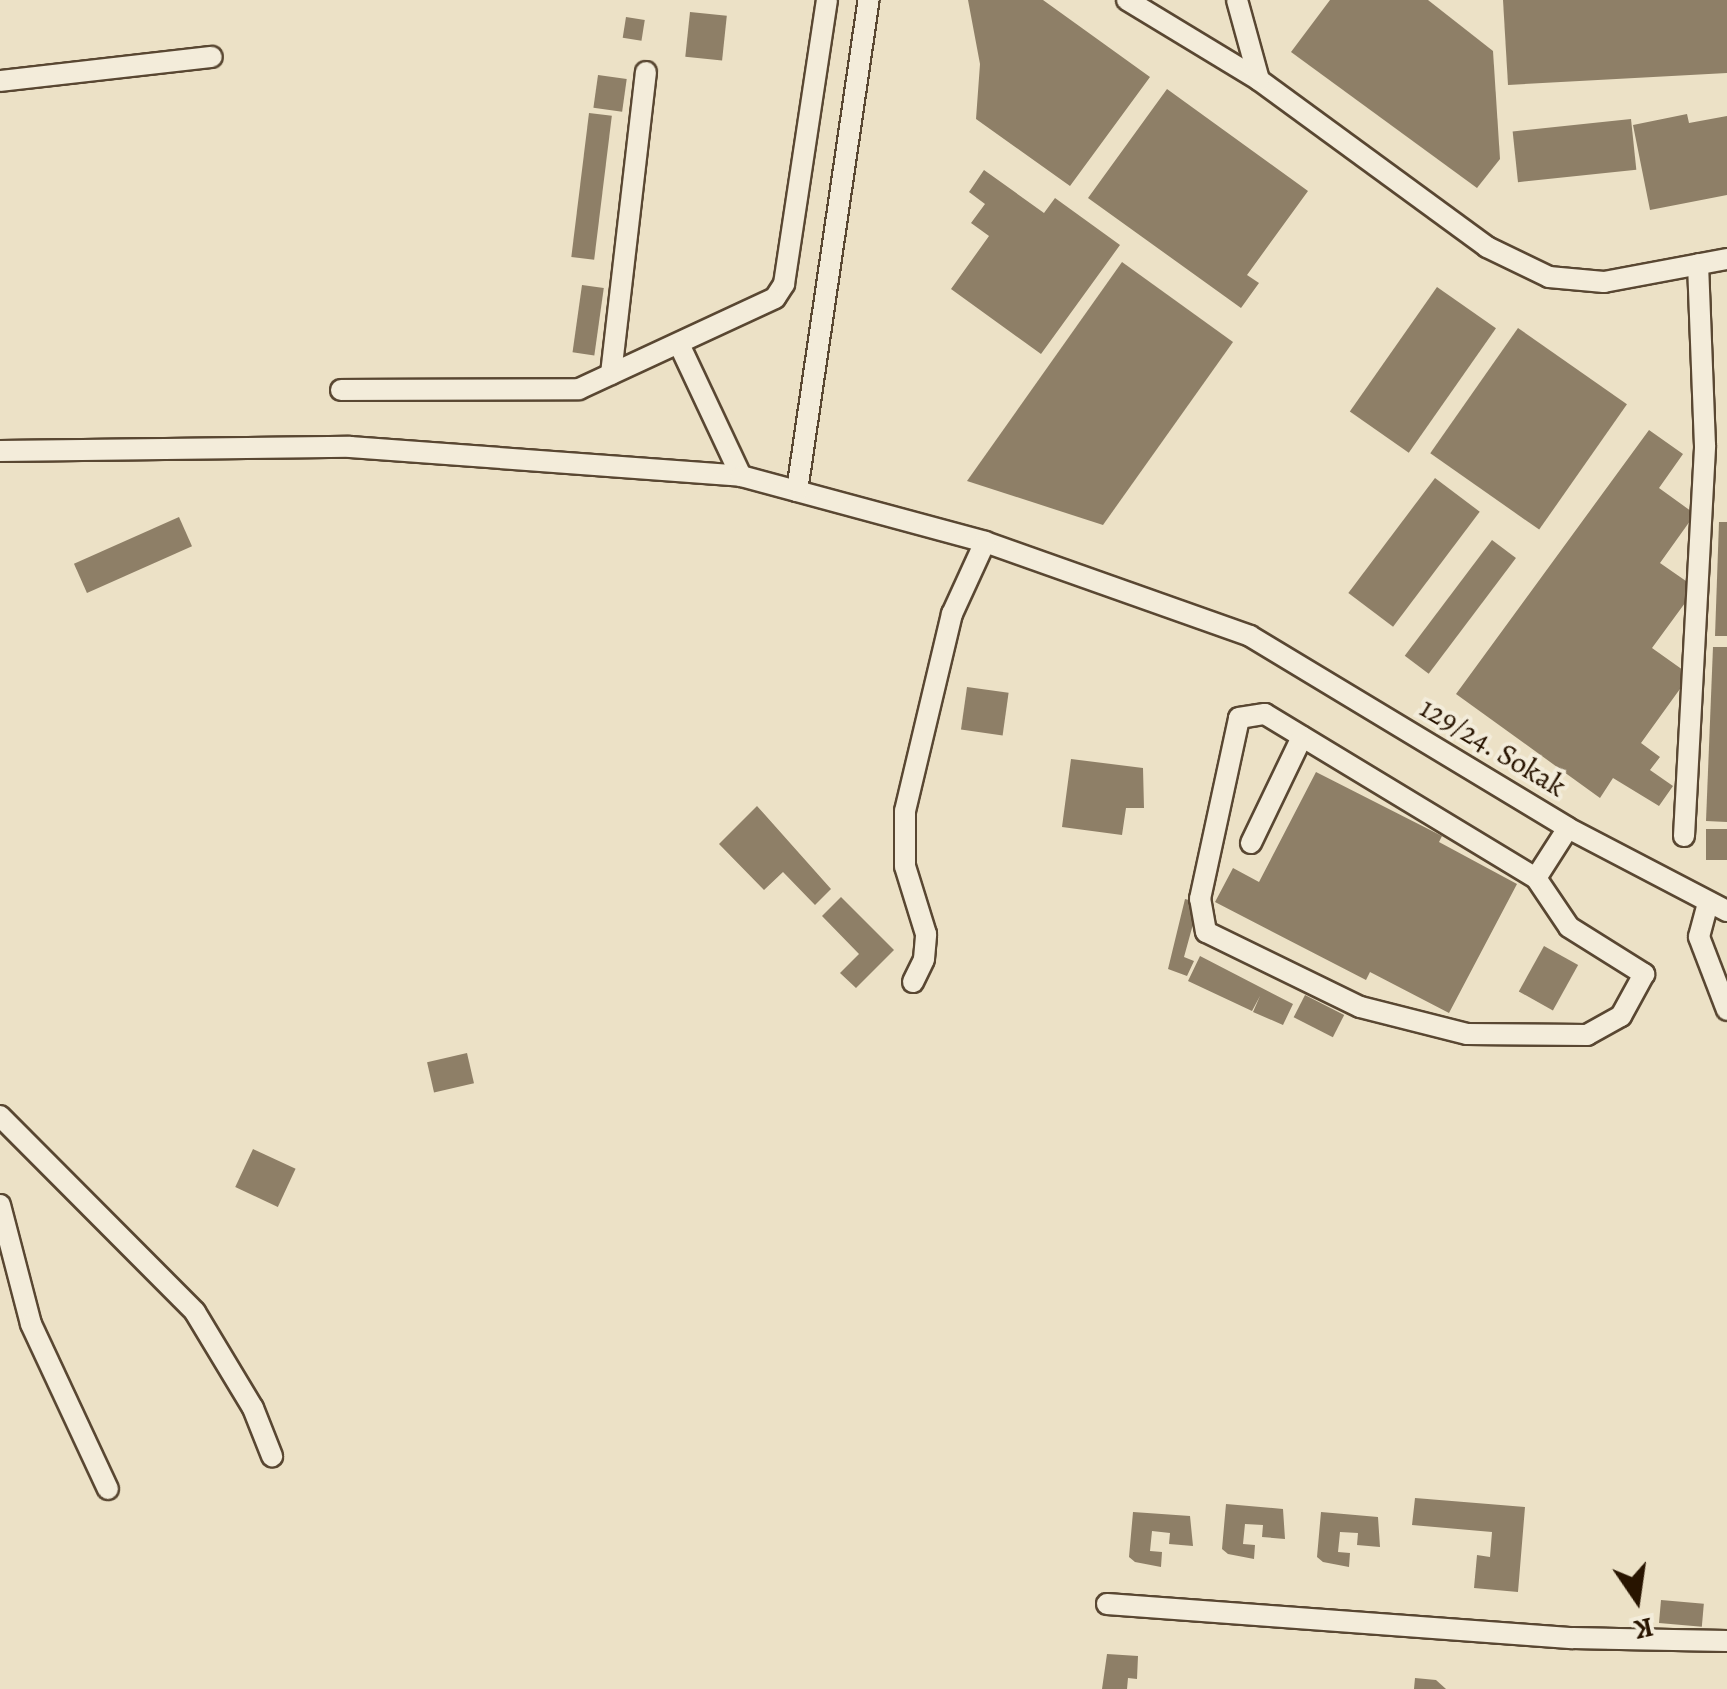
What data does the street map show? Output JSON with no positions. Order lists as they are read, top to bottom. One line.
{"streets":{"street":["129/24. Sokak"]},"north":"bottom"}
